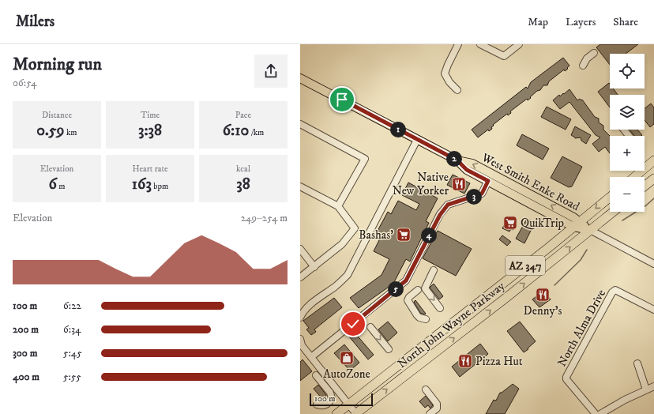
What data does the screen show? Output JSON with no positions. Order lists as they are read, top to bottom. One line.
{"streets":{"highway":["AZ 347","North John Wayne Parkway"],"main road":["West Smith Enke Road"],"street":["North Alma Drive"]},"crossings":[["West Smith Enke Road","AZ 347"],["West Smith Enke Road","North John Wayne Parkway"],["AZ 347","North John Wayne Parkway"]],"places":{"restaurant":["Native New Yorker","Denny's","Pizza Hut"],"supermarket":["QuikTrip","Bashas'"],"shop":["AutoZone"]},"scale_bar":"100 m","page":{"header":"Milers","nav":["Map","Layers","Share"],"heading":["Morning run","06:54"],"map_buttons":["+","−"],"stats":[["Distance","0.59 km"],["Time","3:38"],["Pace","6:10 /km"],["Elevation","6 m"],["Heart rate","163 bpm"],["kcal","38"]],"pins":["1","2","3","4","5"],"chart":["Elevation","249–254 m"],"list":[{"name":"100 m","note":"6:22"},{"name":"200 m","note":"6:34"},{"name":"300 m","note":"5:45"},{"name":"400 m","note":"5:55"}],"scale":"100 m"}}
